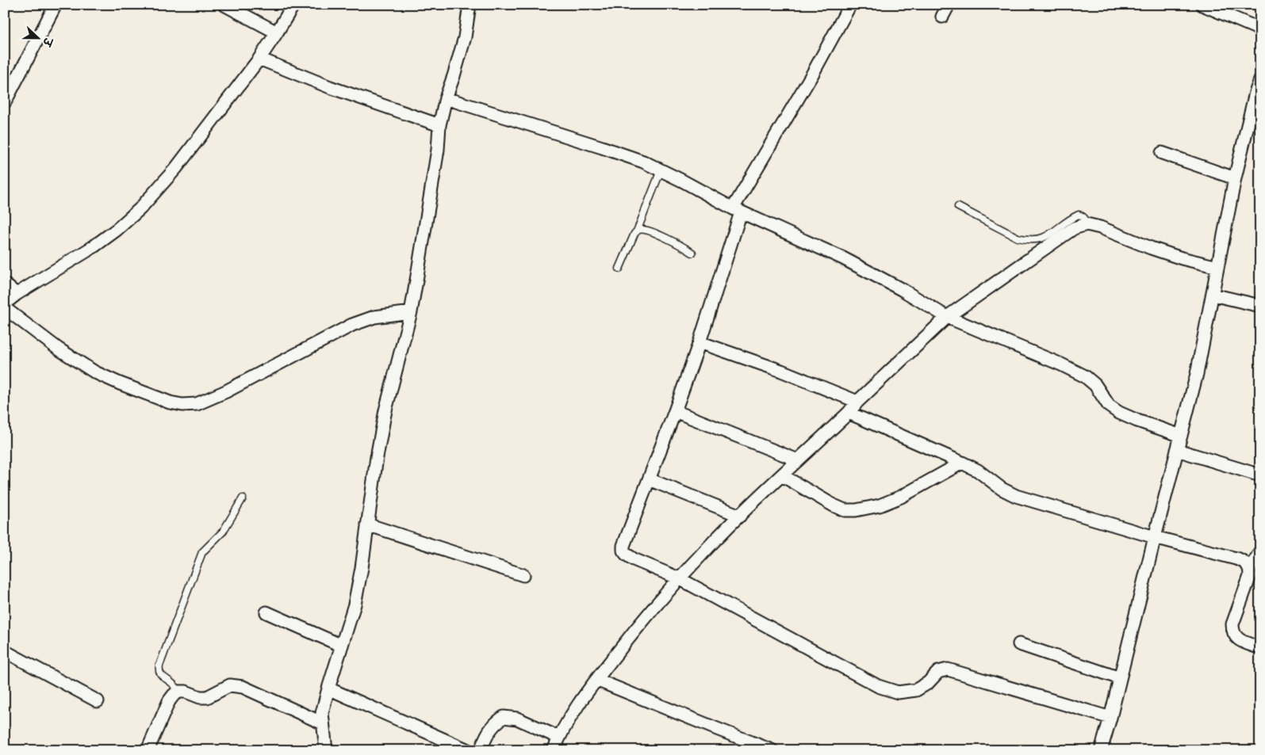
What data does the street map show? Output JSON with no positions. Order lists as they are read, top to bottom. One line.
{"north":"right"}
